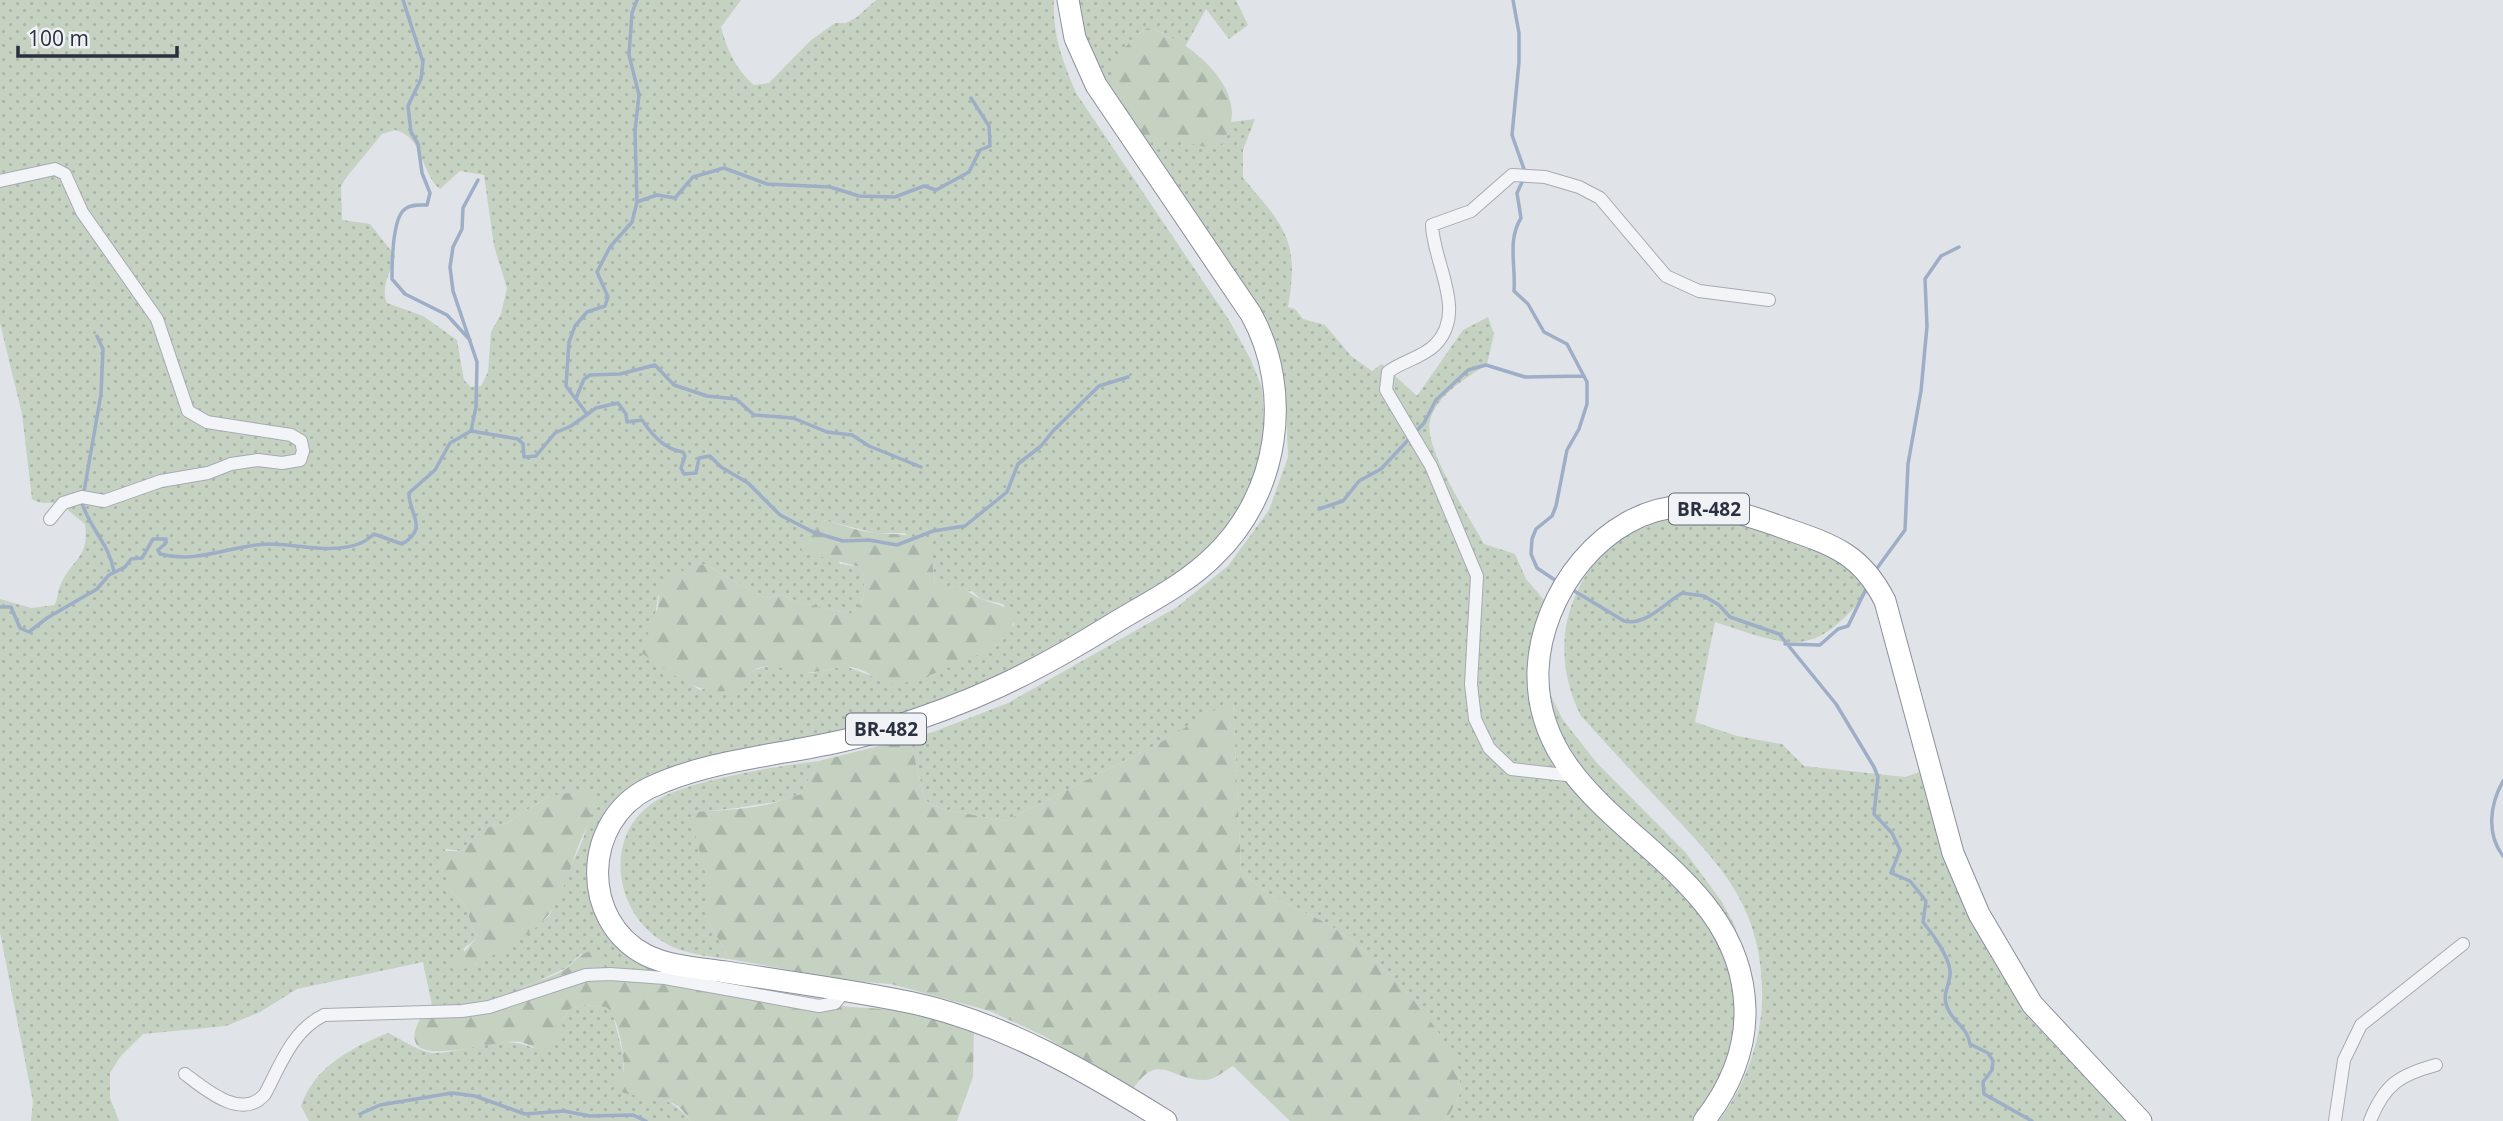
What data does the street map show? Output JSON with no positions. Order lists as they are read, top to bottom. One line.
{"streets":{"highway":["BR-482"]},"scale_bar":"100 m"}
